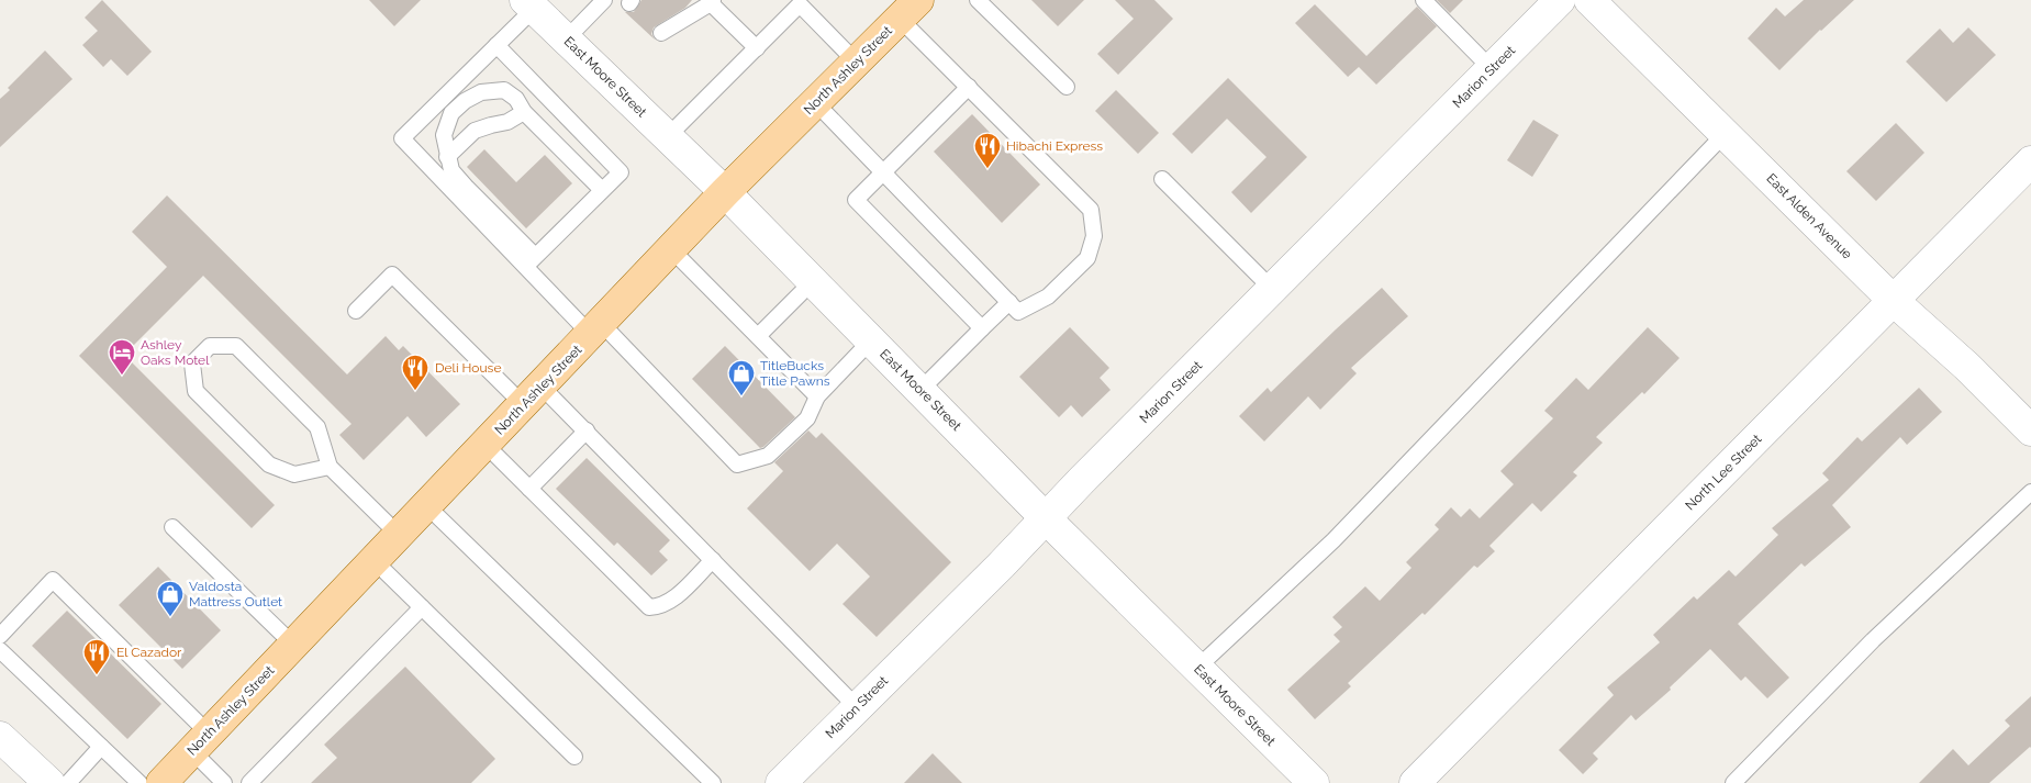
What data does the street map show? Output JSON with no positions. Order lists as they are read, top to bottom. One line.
{"streets":{"main road":["North Ashley Street"],"street":["East Moore Street","Marion Street","East Alden Avenue","North Lee Street"]},"crossings":[["North Ashley Street","East Moore Street"],["East Moore Street","Marion Street"],["East Alden Avenue","North Lee Street"]],"places":{"restaurant":["Hibachi Express","Deli House","El Cazador"],"hotel":["Ashley Oaks Motel"],"shop":["TitleBucks Title Pawns","Valdosta Mattress Outlet"]}}
